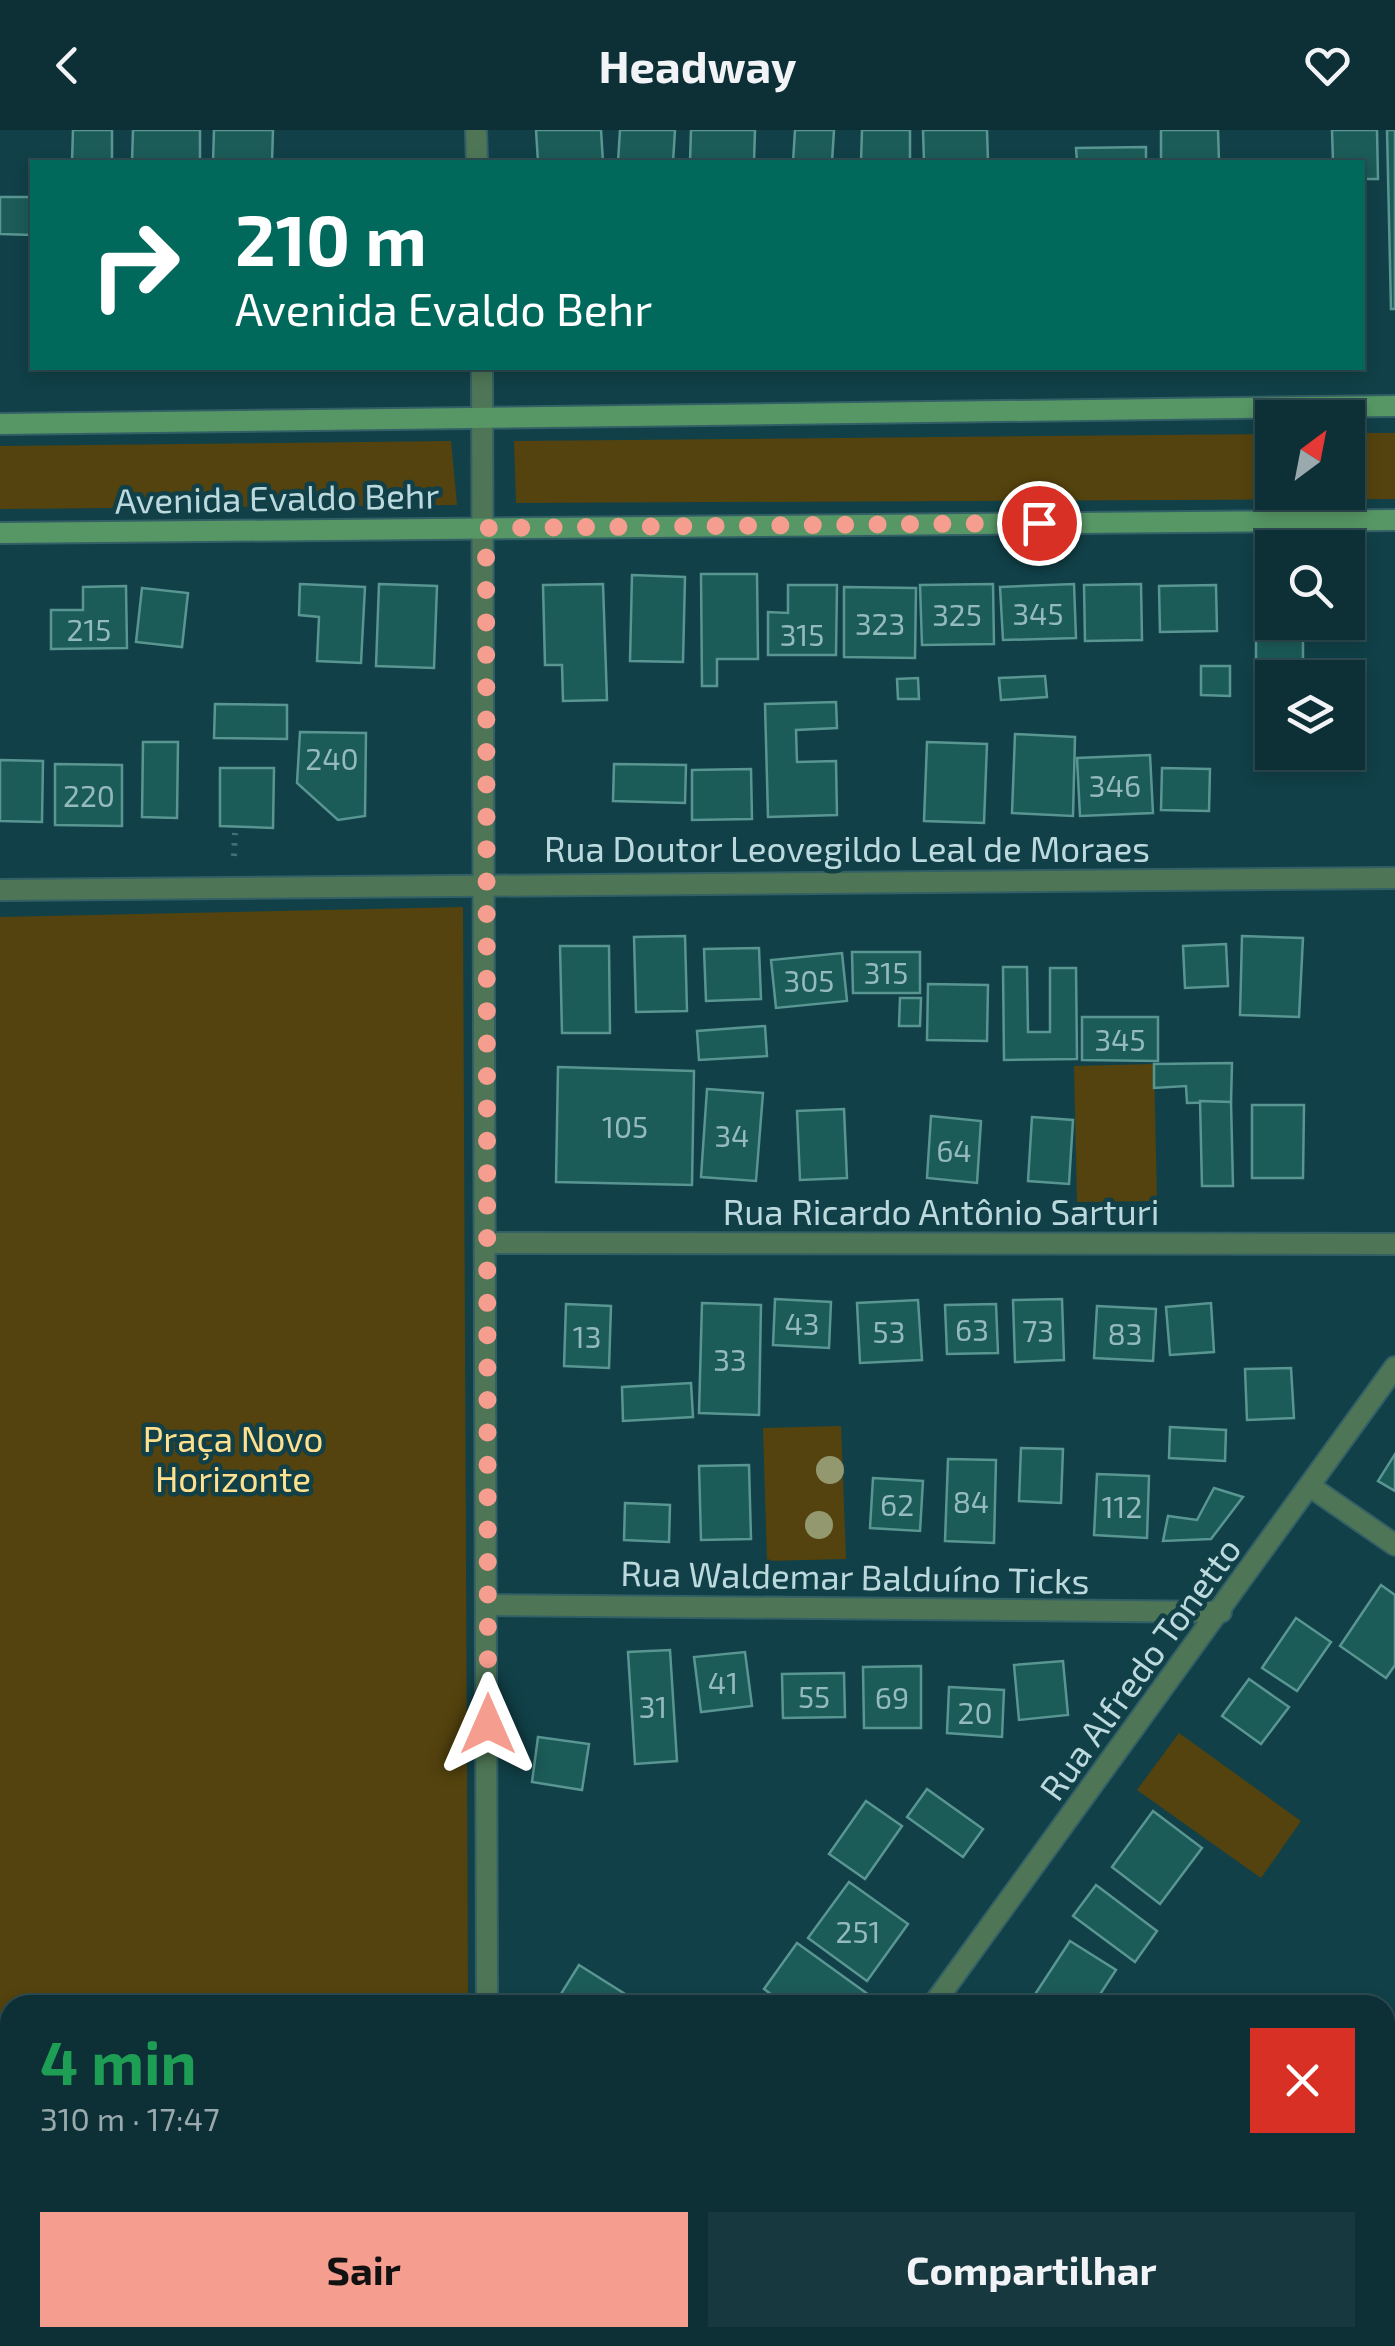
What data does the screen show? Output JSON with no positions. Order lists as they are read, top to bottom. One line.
{"streets":{"street":["Avenida Evaldo Behr","Rua Doutor Leovegildo Leal de Moraes","Rua Ricardo Antônio Sarturi","Rua Waldemar Balduíno Ticks","Rua Alfredo Tonetto"]},"crossings":[["Rua Waldemar Balduíno Ticks","Rua Alfredo Tonetto"]],"parks":["Praça Novo Horizonte"],"house_numbers":["345","325","323","215","315","240","346","220","315","305","345","105","34","64","43","63","73","53","83","13","33","84","62","112","41","55","69","31","20","251"],"north":"top right","page":{"header":"Headway","turn":["210 m","Avenida Evaldo Behr"],"heading":["4 min","310 m · 17:47"],"buttons":["Sair","Compartilhar"]}}
